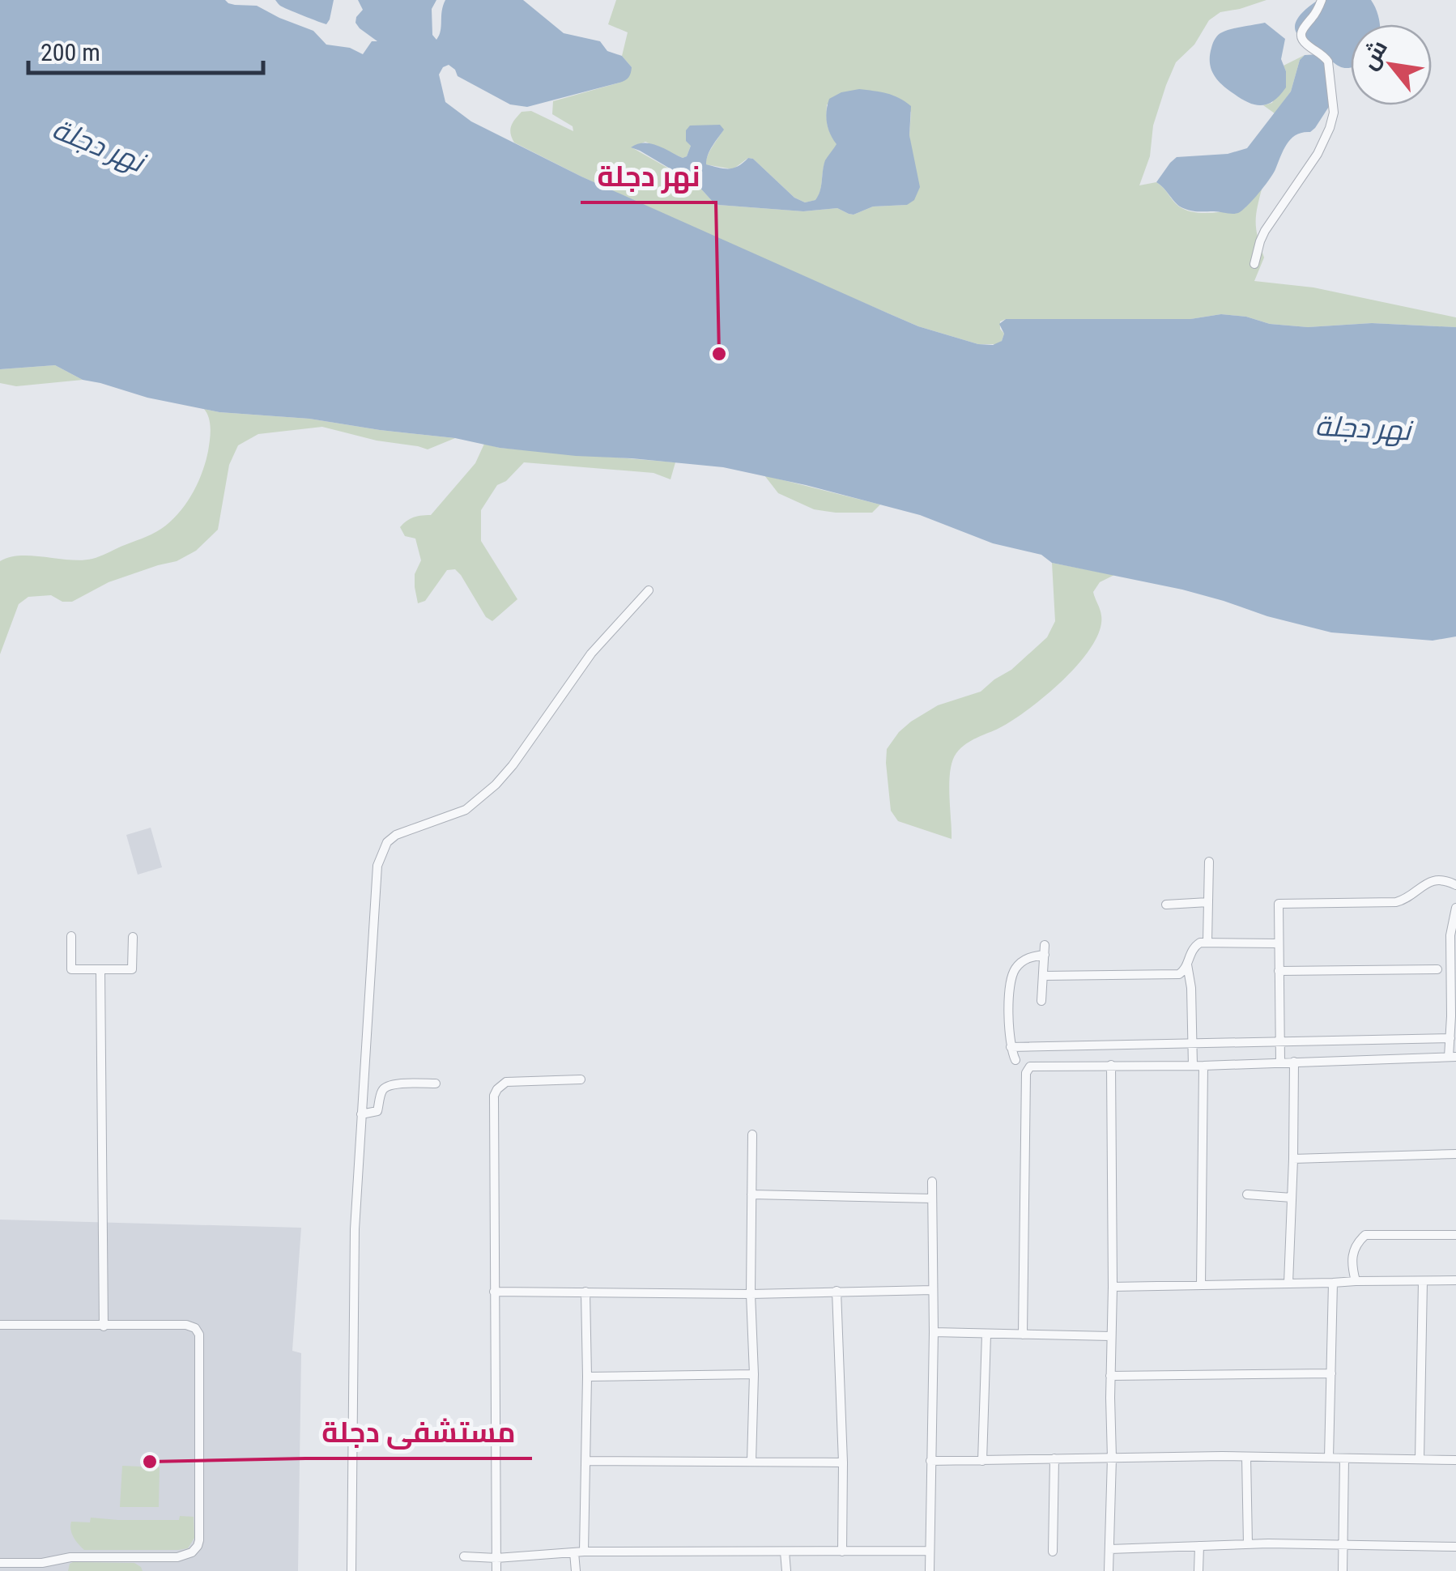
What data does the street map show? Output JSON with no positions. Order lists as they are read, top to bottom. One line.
{"water":["نهر دجلة"],"places":["نهر دجلة","مستشفى دجلة"],"scale_bar":"200 m","north":"top left"}
